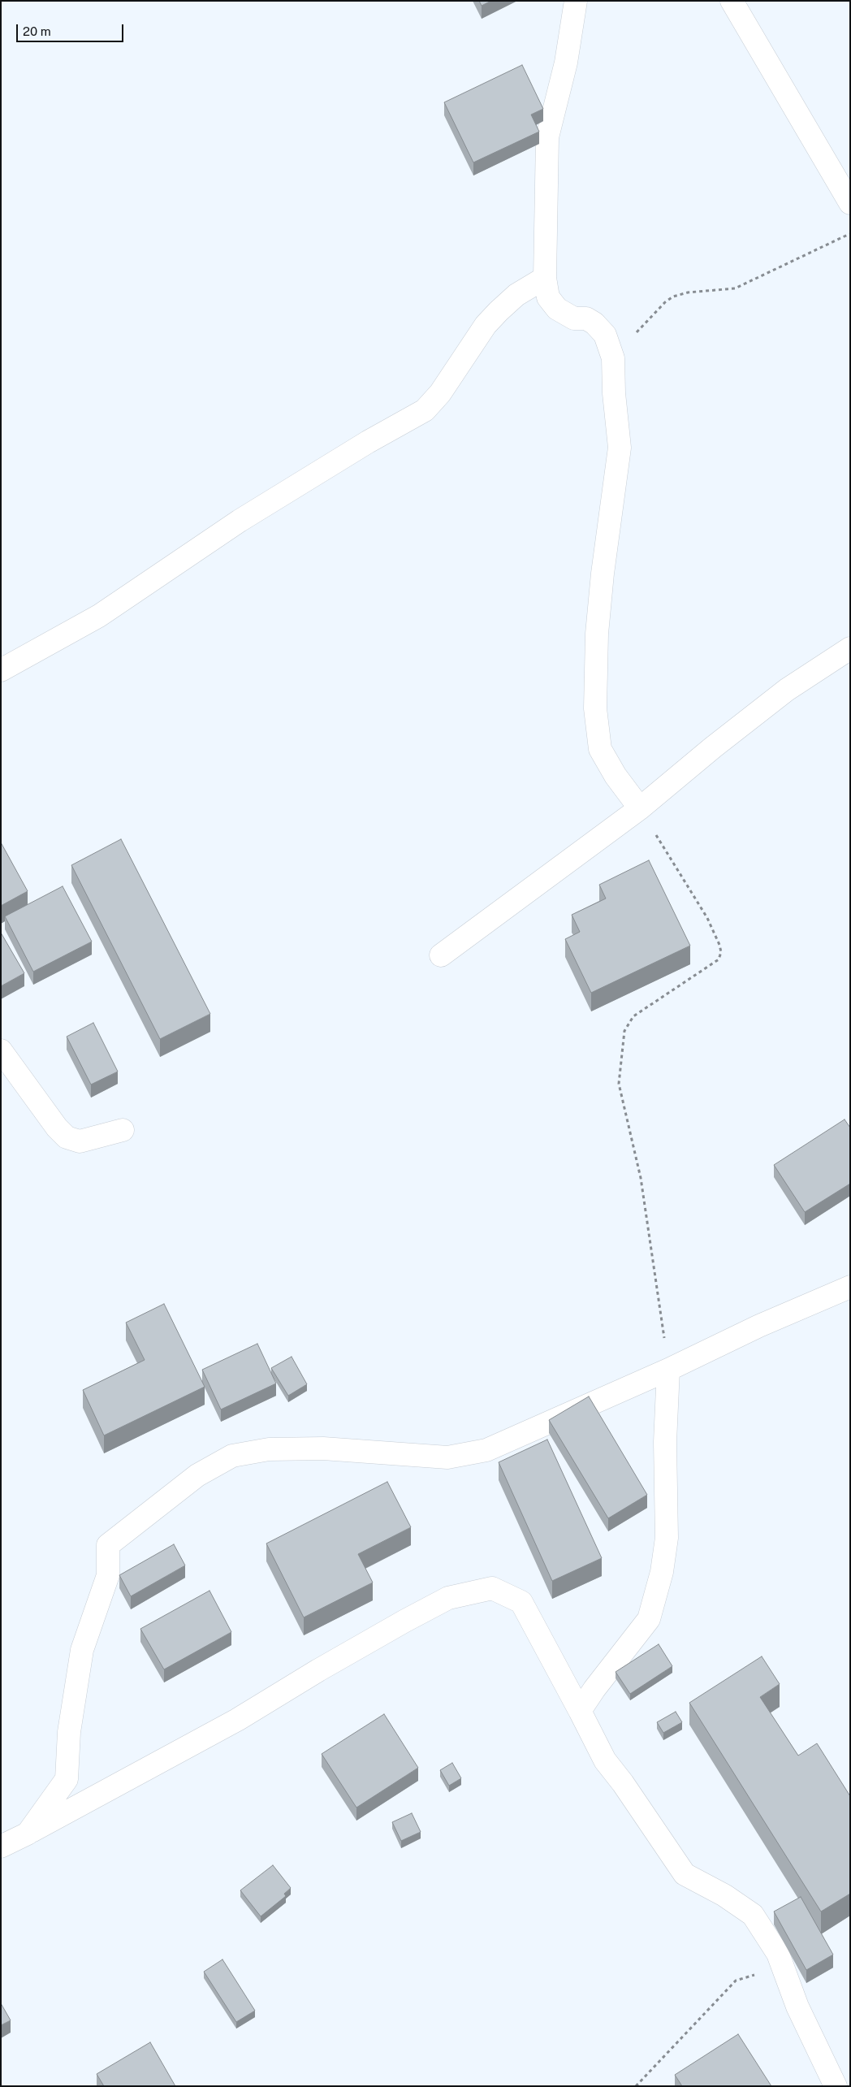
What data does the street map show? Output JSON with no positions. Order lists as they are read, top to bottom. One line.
{"scale_bar":"20 m"}
